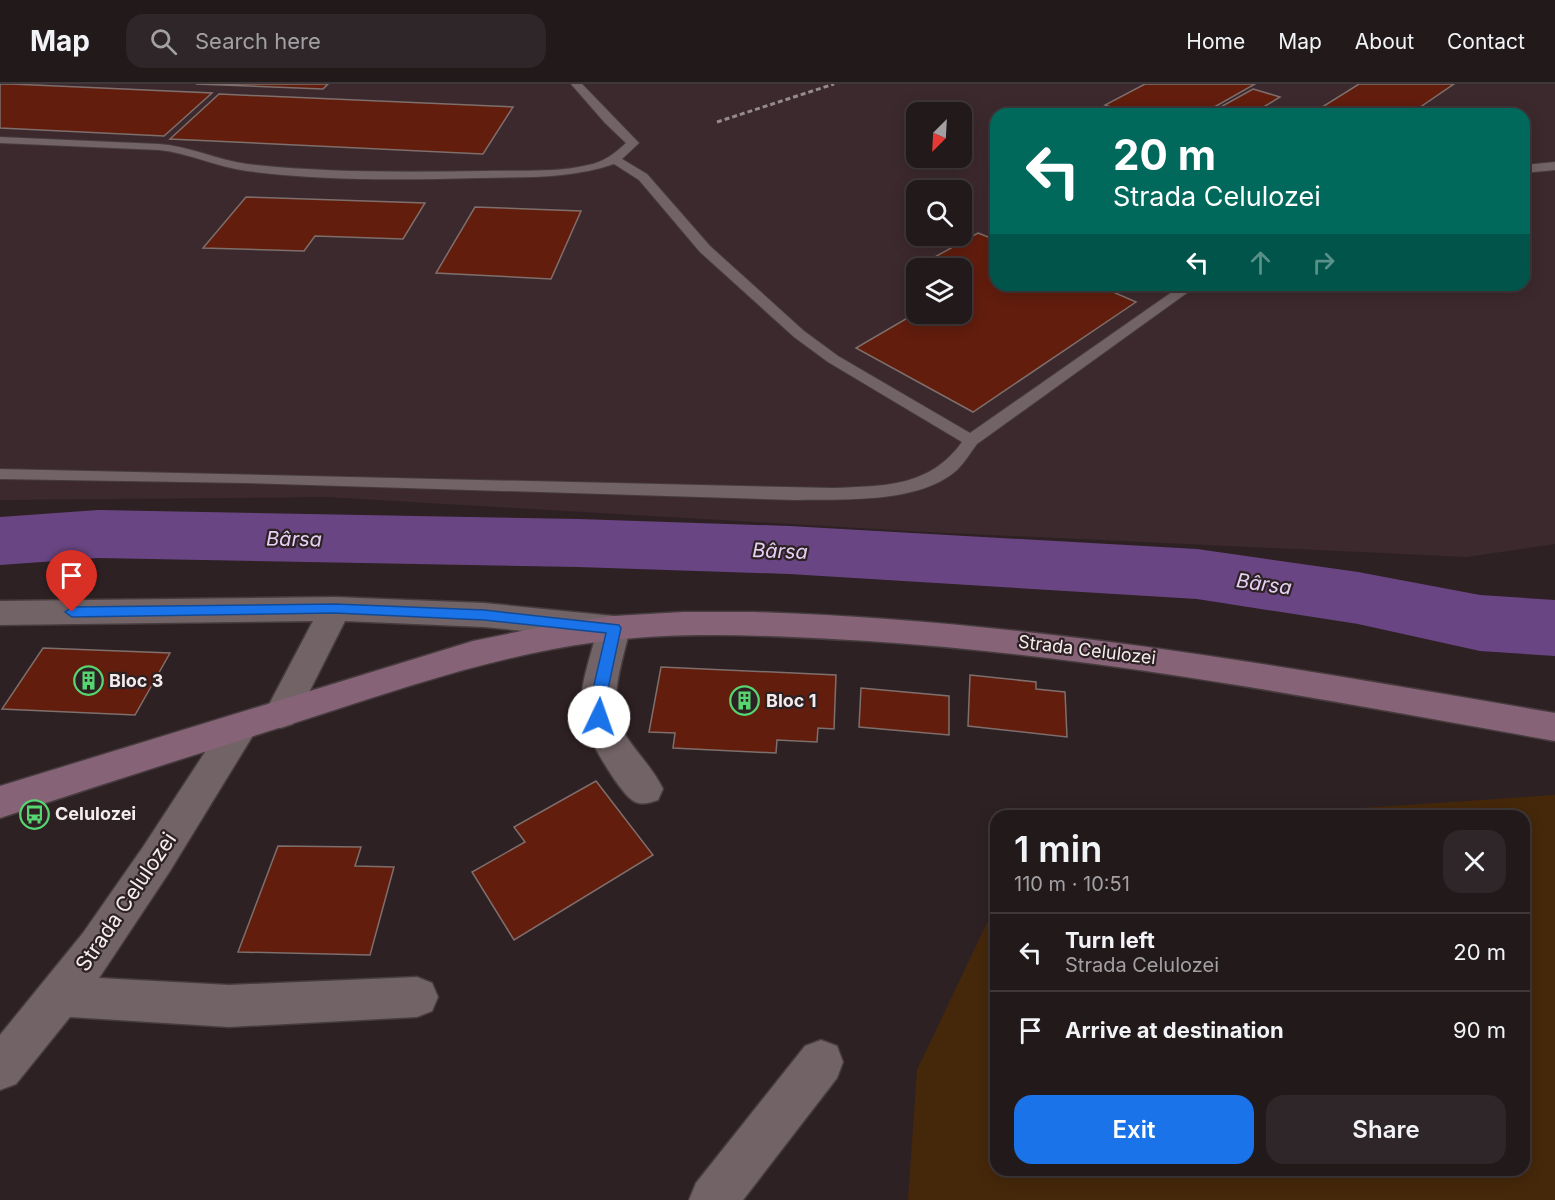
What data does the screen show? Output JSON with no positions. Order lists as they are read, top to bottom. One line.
{"streets":{"street":["Strada Celulozei"]},"water":["Bârsa"],"places":{"building":["Bloc 3","Bloc 1"],"bus stop":["Celulozei"]},"north":"bottom left","page":{"header":"Map","search":"Search here","nav":["Home","Map","About","Contact"],"turn":["20 m","Strada Celulozei"],"heading":["1 min","110 m · 10:51"],"list":[{"name":"Turn left","note":"Strada Celulozei","value":"20 m"},{"name":"Arrive at destination","value":"90 m"}],"buttons":["Exit","Share"]}}
